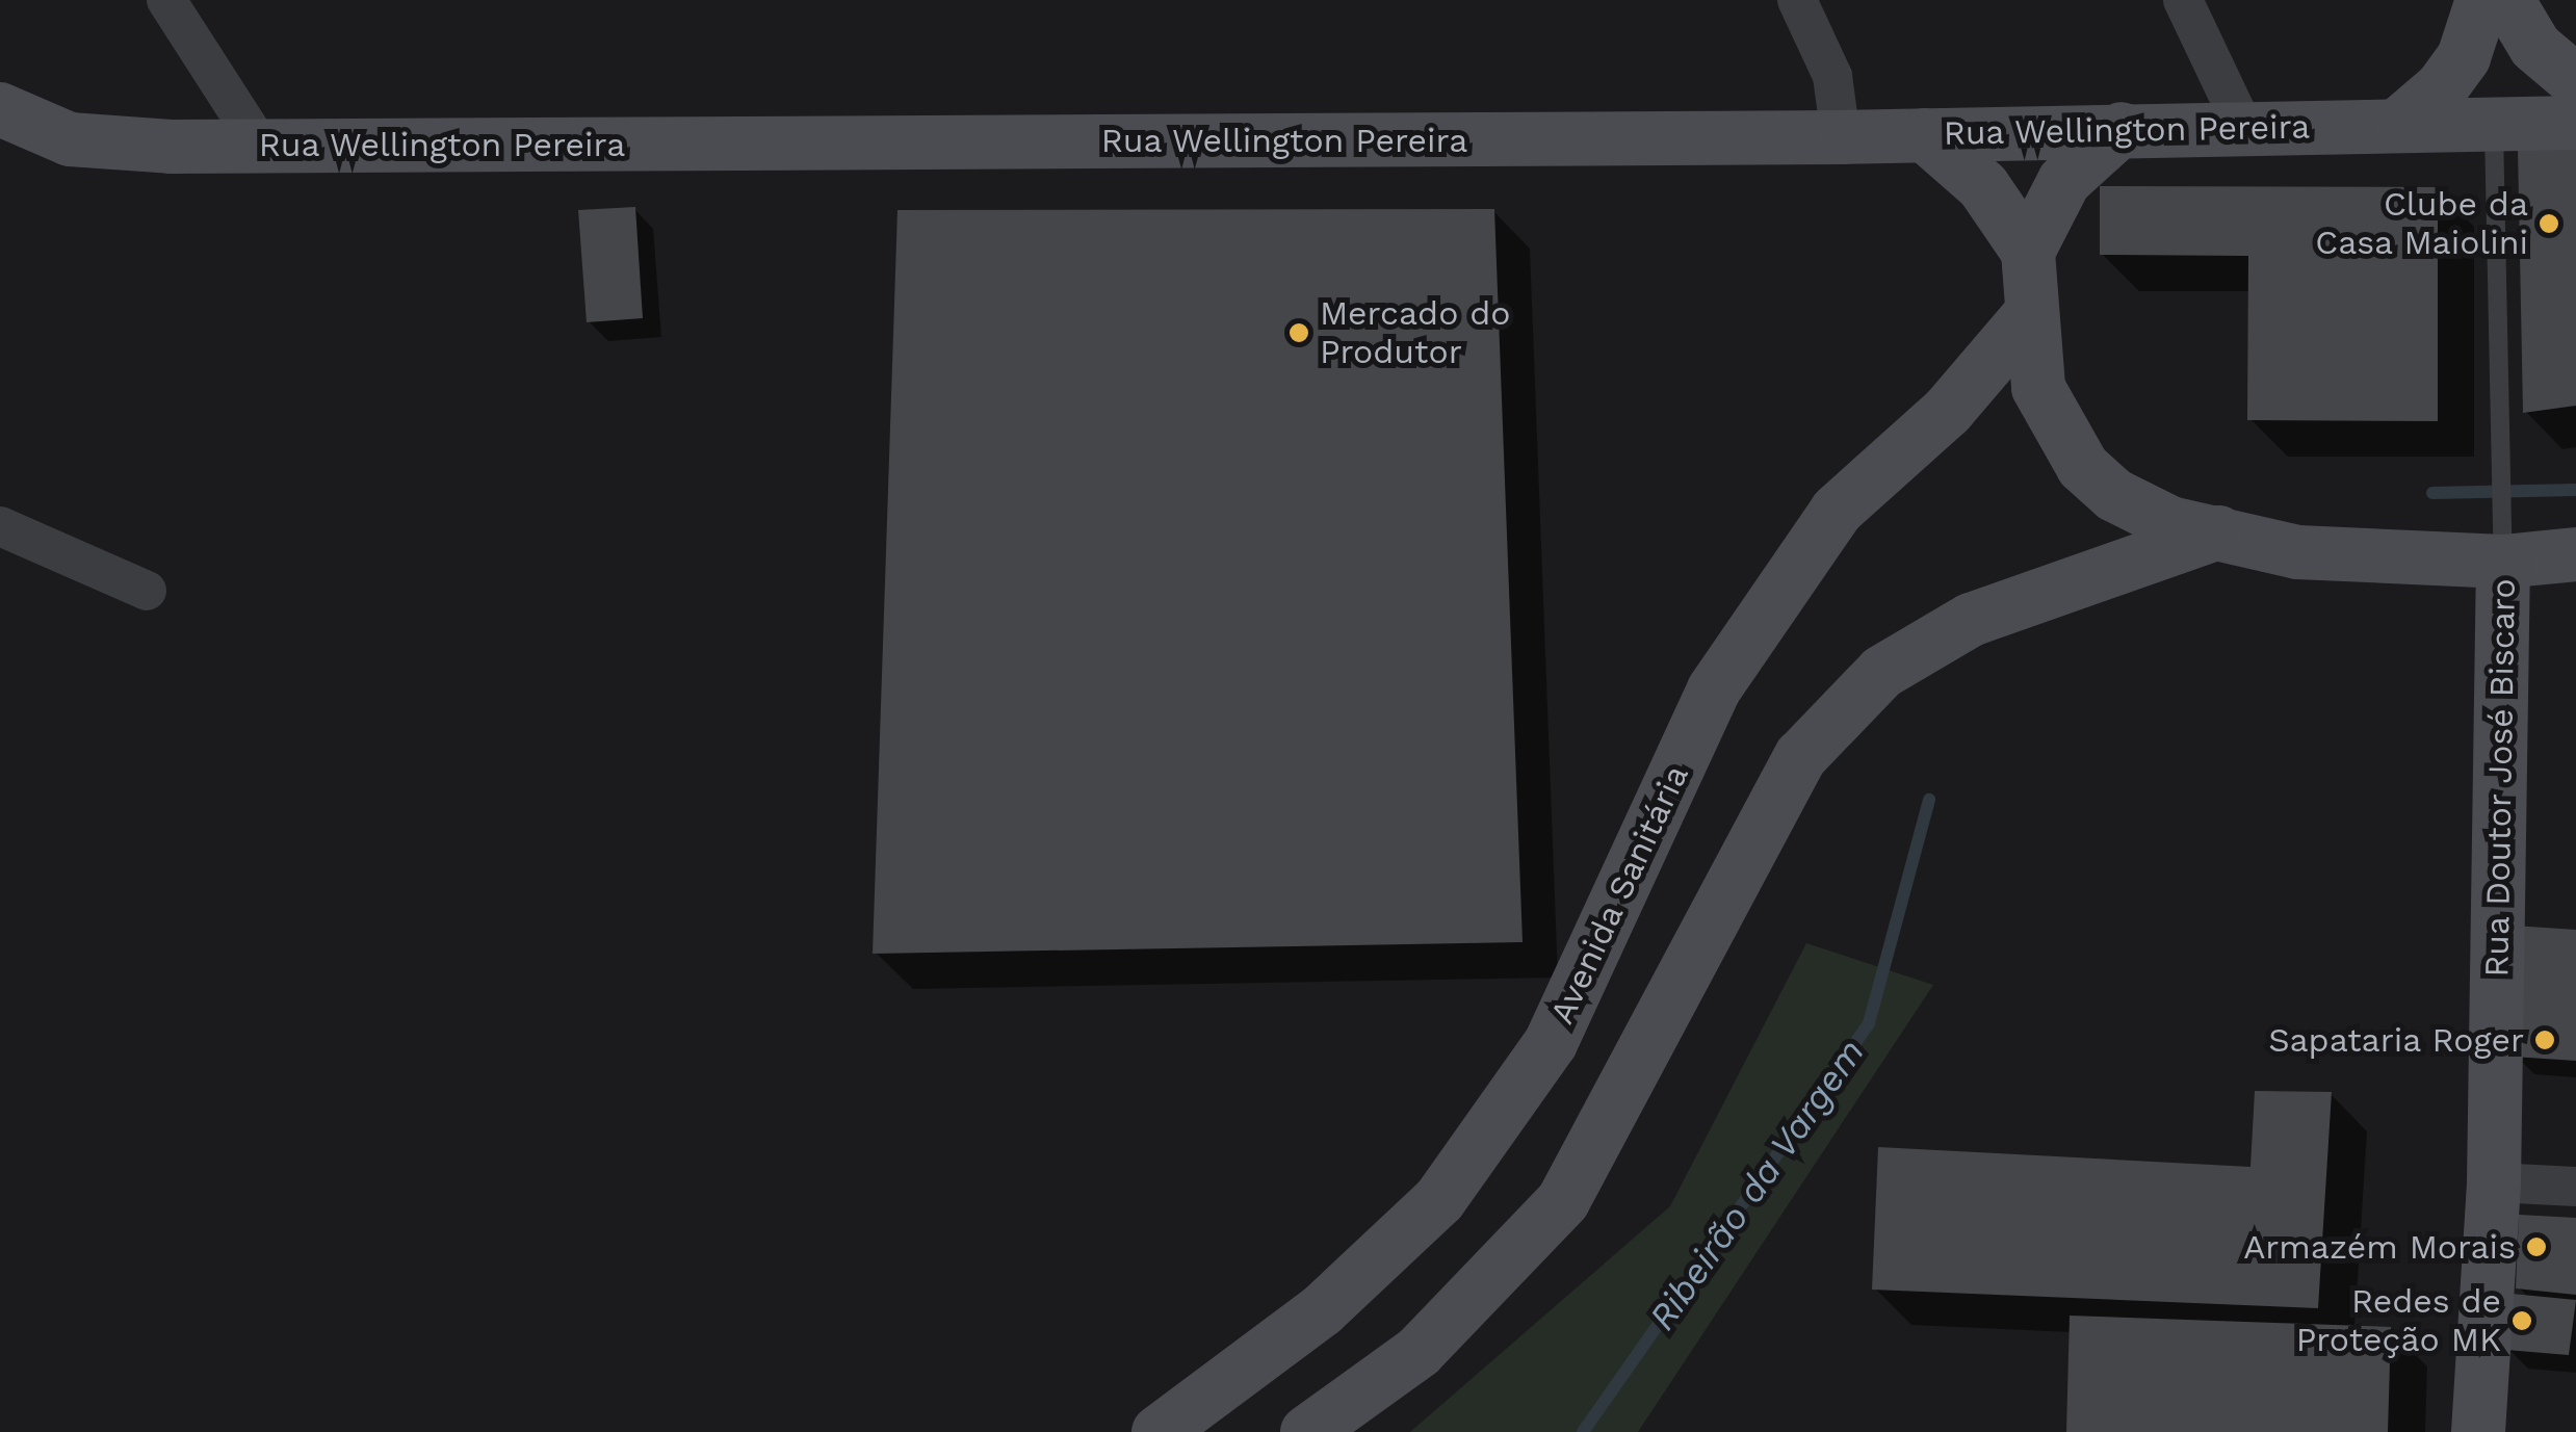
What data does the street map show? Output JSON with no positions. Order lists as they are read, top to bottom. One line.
{"streets":{"main road":["Rua Wellington Pereira","Rua Doutor José Biscaro","Avenida Sanitária"]},"crossings":[["Rua Wellington Pereira","Rua Doutor José Biscaro"]],"water":["Ribeirão da Vargem"],"places":["Clube da Casa Maiolini","Mercado do Produtor","Sapataria Roger","Armazém Morais","Redes de Proteção MK"]}
